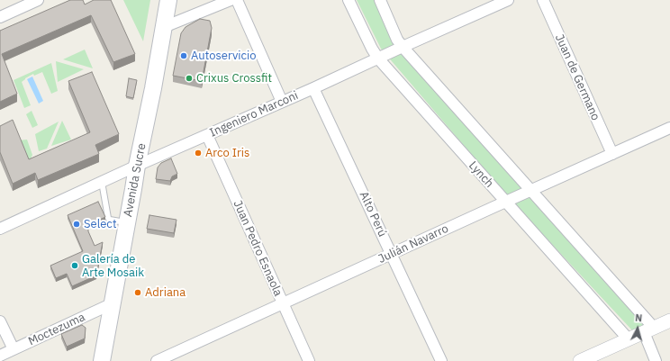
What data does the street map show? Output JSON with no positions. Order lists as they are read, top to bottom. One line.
{"streets":{"main road":["Avenida Sucre"],"street":["Juan de Germano","Ingeniero Marconi","Lynch","Alto Perú","Julián Navarro","Juan Pedro Esnaola","Moctezuma"]},"crossings":[["Juan de Germano","Julián Navarro"],["Ingeniero Marconi","Lynch"],["Ingeniero Marconi","Avenida Sucre"],["Ingeniero Marconi","Alto Perú"],["Ingeniero Marconi","Juan Pedro Esnaola"],["Lynch","Julián Navarro"],["Avenida Sucre","Moctezuma"],["Alto Perú","Julián Navarro"],["Julián Navarro","Juan Pedro Esnaola"]],"places":["Autoservicio","Crixus Crossfit","Arco Iris","Select","Galería de Arte Mosaik","Adriana"],"north":"top"}
